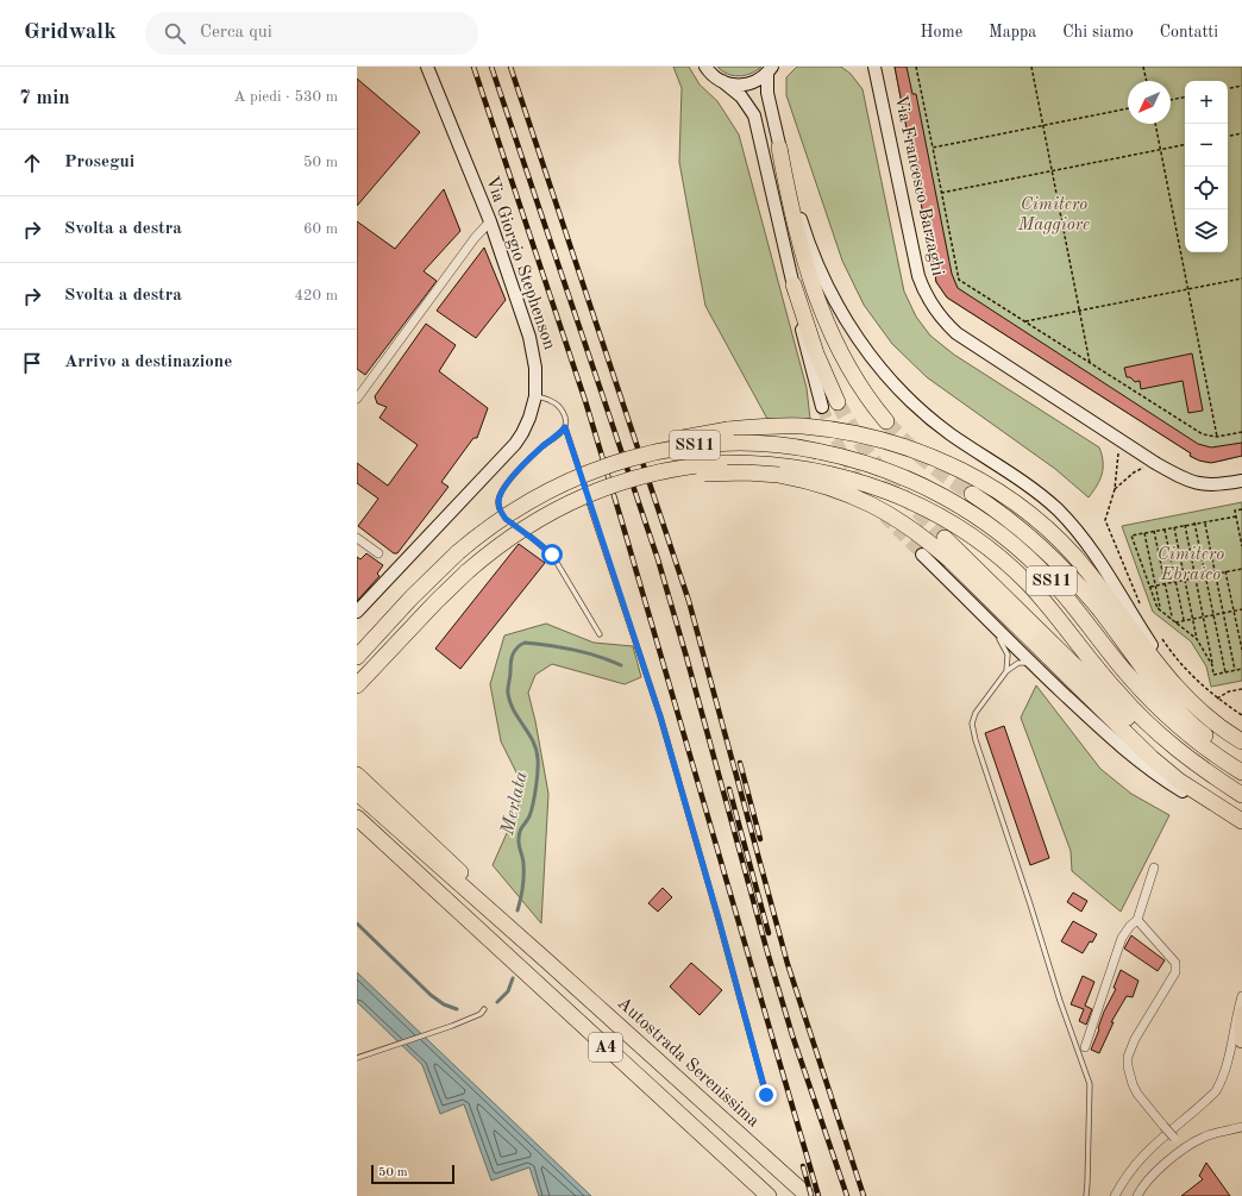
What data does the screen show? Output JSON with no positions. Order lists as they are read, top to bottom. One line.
{"streets":{"highway":["SS11","A4","Autostrada Serenissima"],"street":["Via Francesco Barzaghi","Via Giorgio Stephenson"]},"crossings":[["A4","Autostrada Serenissima"]],"water":["Merlata"],"parks":["Cimitero Maggiore","Cimitero Ebraico"],"scale_bar":"50 m","north":"bottom left","page":{"header":"Gridwalk","search":"Cerca qui","nav":["Home","Mappa","Chi siamo","Contatti"],"heading":["7 min","A piedi · 530 m"],"map_buttons":["+","−"],"list":[["Prosegui","50 m"],["Svolta a destra","60 m"],["Svolta a destra","420 m"],"Arrivo a destinazione"],"scale":"50 m"}}
